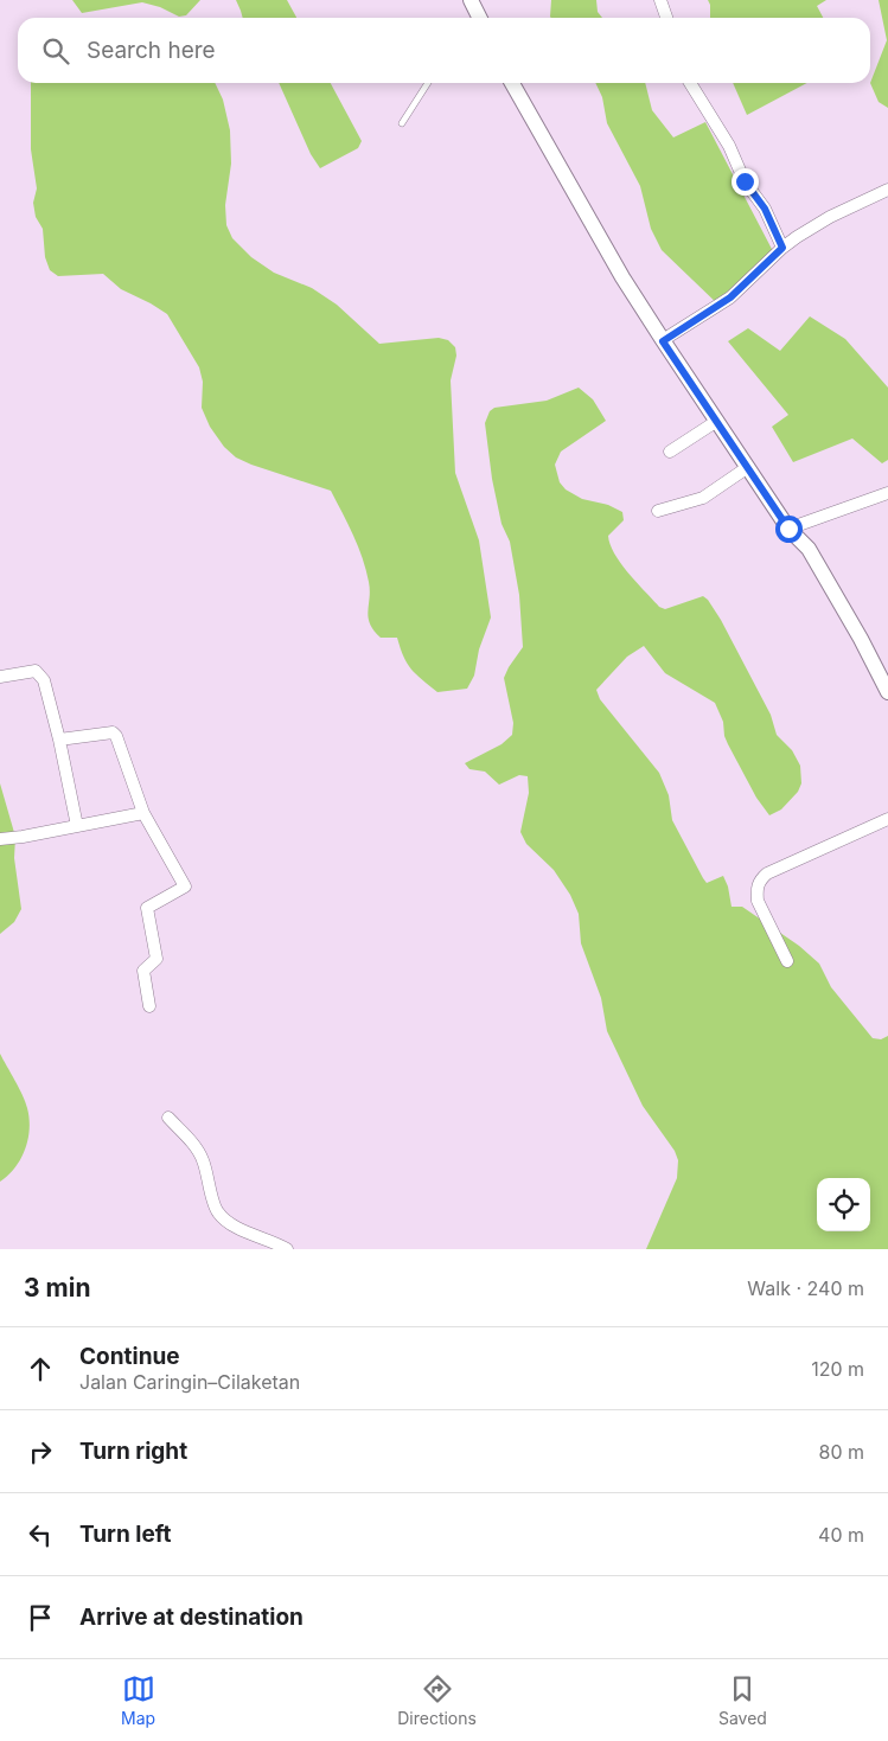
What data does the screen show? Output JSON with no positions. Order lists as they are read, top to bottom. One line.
{"page":{"search":"Search here","heading":["3 min","Walk · 240 m"],"list":[["Continue","Jalan Caringin–Cilaketan","120 m"],["Turn right","80 m"],["Turn left","40 m"],"Arrive at destination"],"nav":["Map","Directions","Saved"]}}
